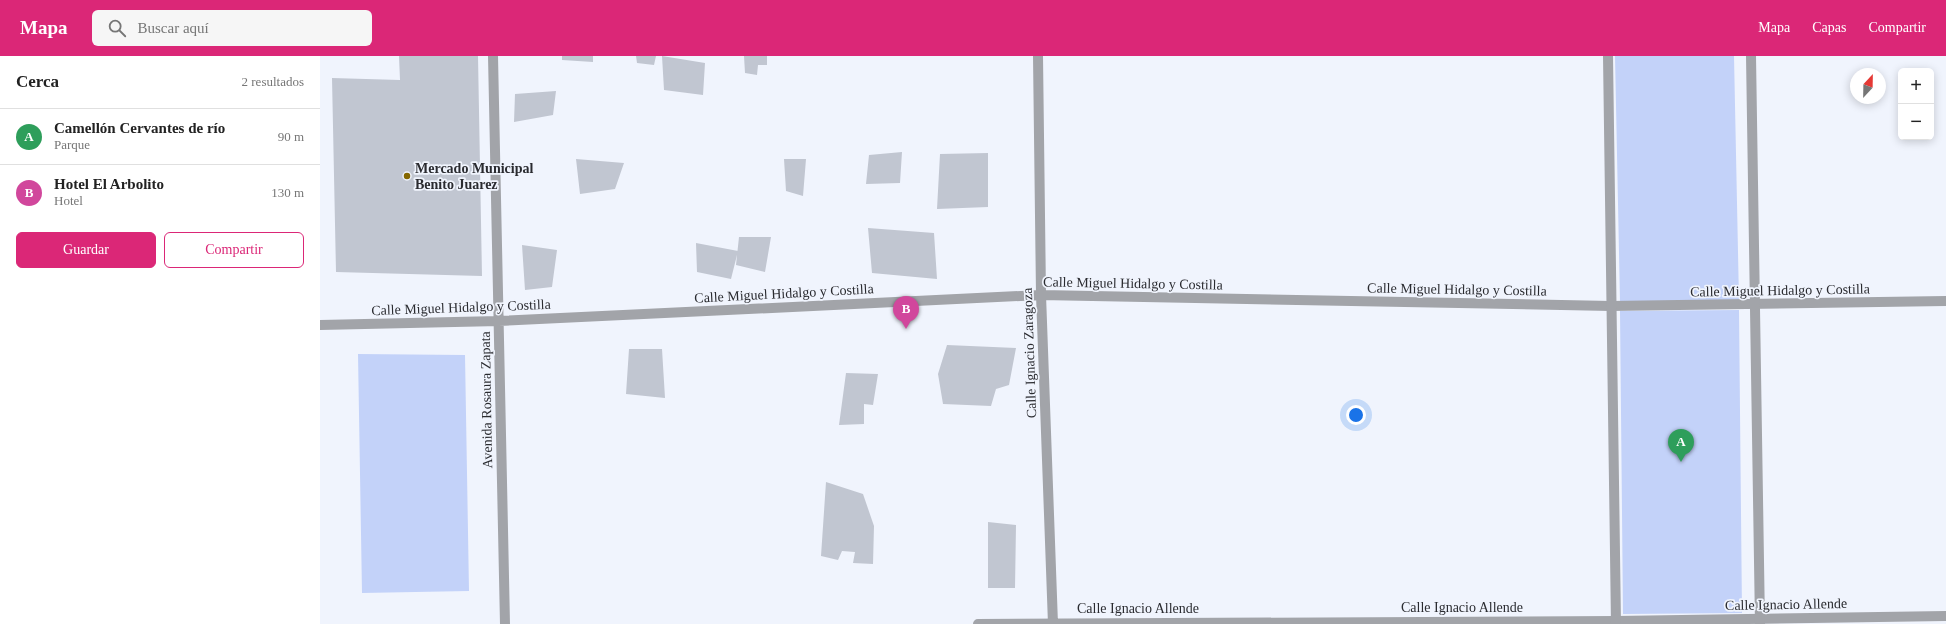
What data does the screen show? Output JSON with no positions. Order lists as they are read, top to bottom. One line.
{"streets":{"street":["Calle Miguel Hidalgo y Costilla","Calle Ignacio Zaragoza","Avenida Rosaura Zapata","Calle Ignacio Allende"]},"crossings":[["Calle Miguel Hidalgo y Costilla","Calle Ignacio Zaragoza"],["Calle Miguel Hidalgo y Costilla","Avenida Rosaura Zapata"],["Calle Ignacio Zaragoza","Calle Ignacio Allende"]],"places":["Mercado Municipal Benito Juarez"],"north":"top","page":{"header":"Mapa","search":"Buscar aquí","nav":["Mapa","Capas","Compartir"],"heading":["Cerca","2 resultados"],"map_buttons":["+","−"],"list":[{"mark":"A","name":"Camellón Cervantes de río","note":"Parque","value":"90 m"},{"mark":"B","name":"Hotel El Arbolito","note":"Hotel","value":"130 m"}],"buttons":["Guardar","Compartir"],"pins":["B","A"]}}
